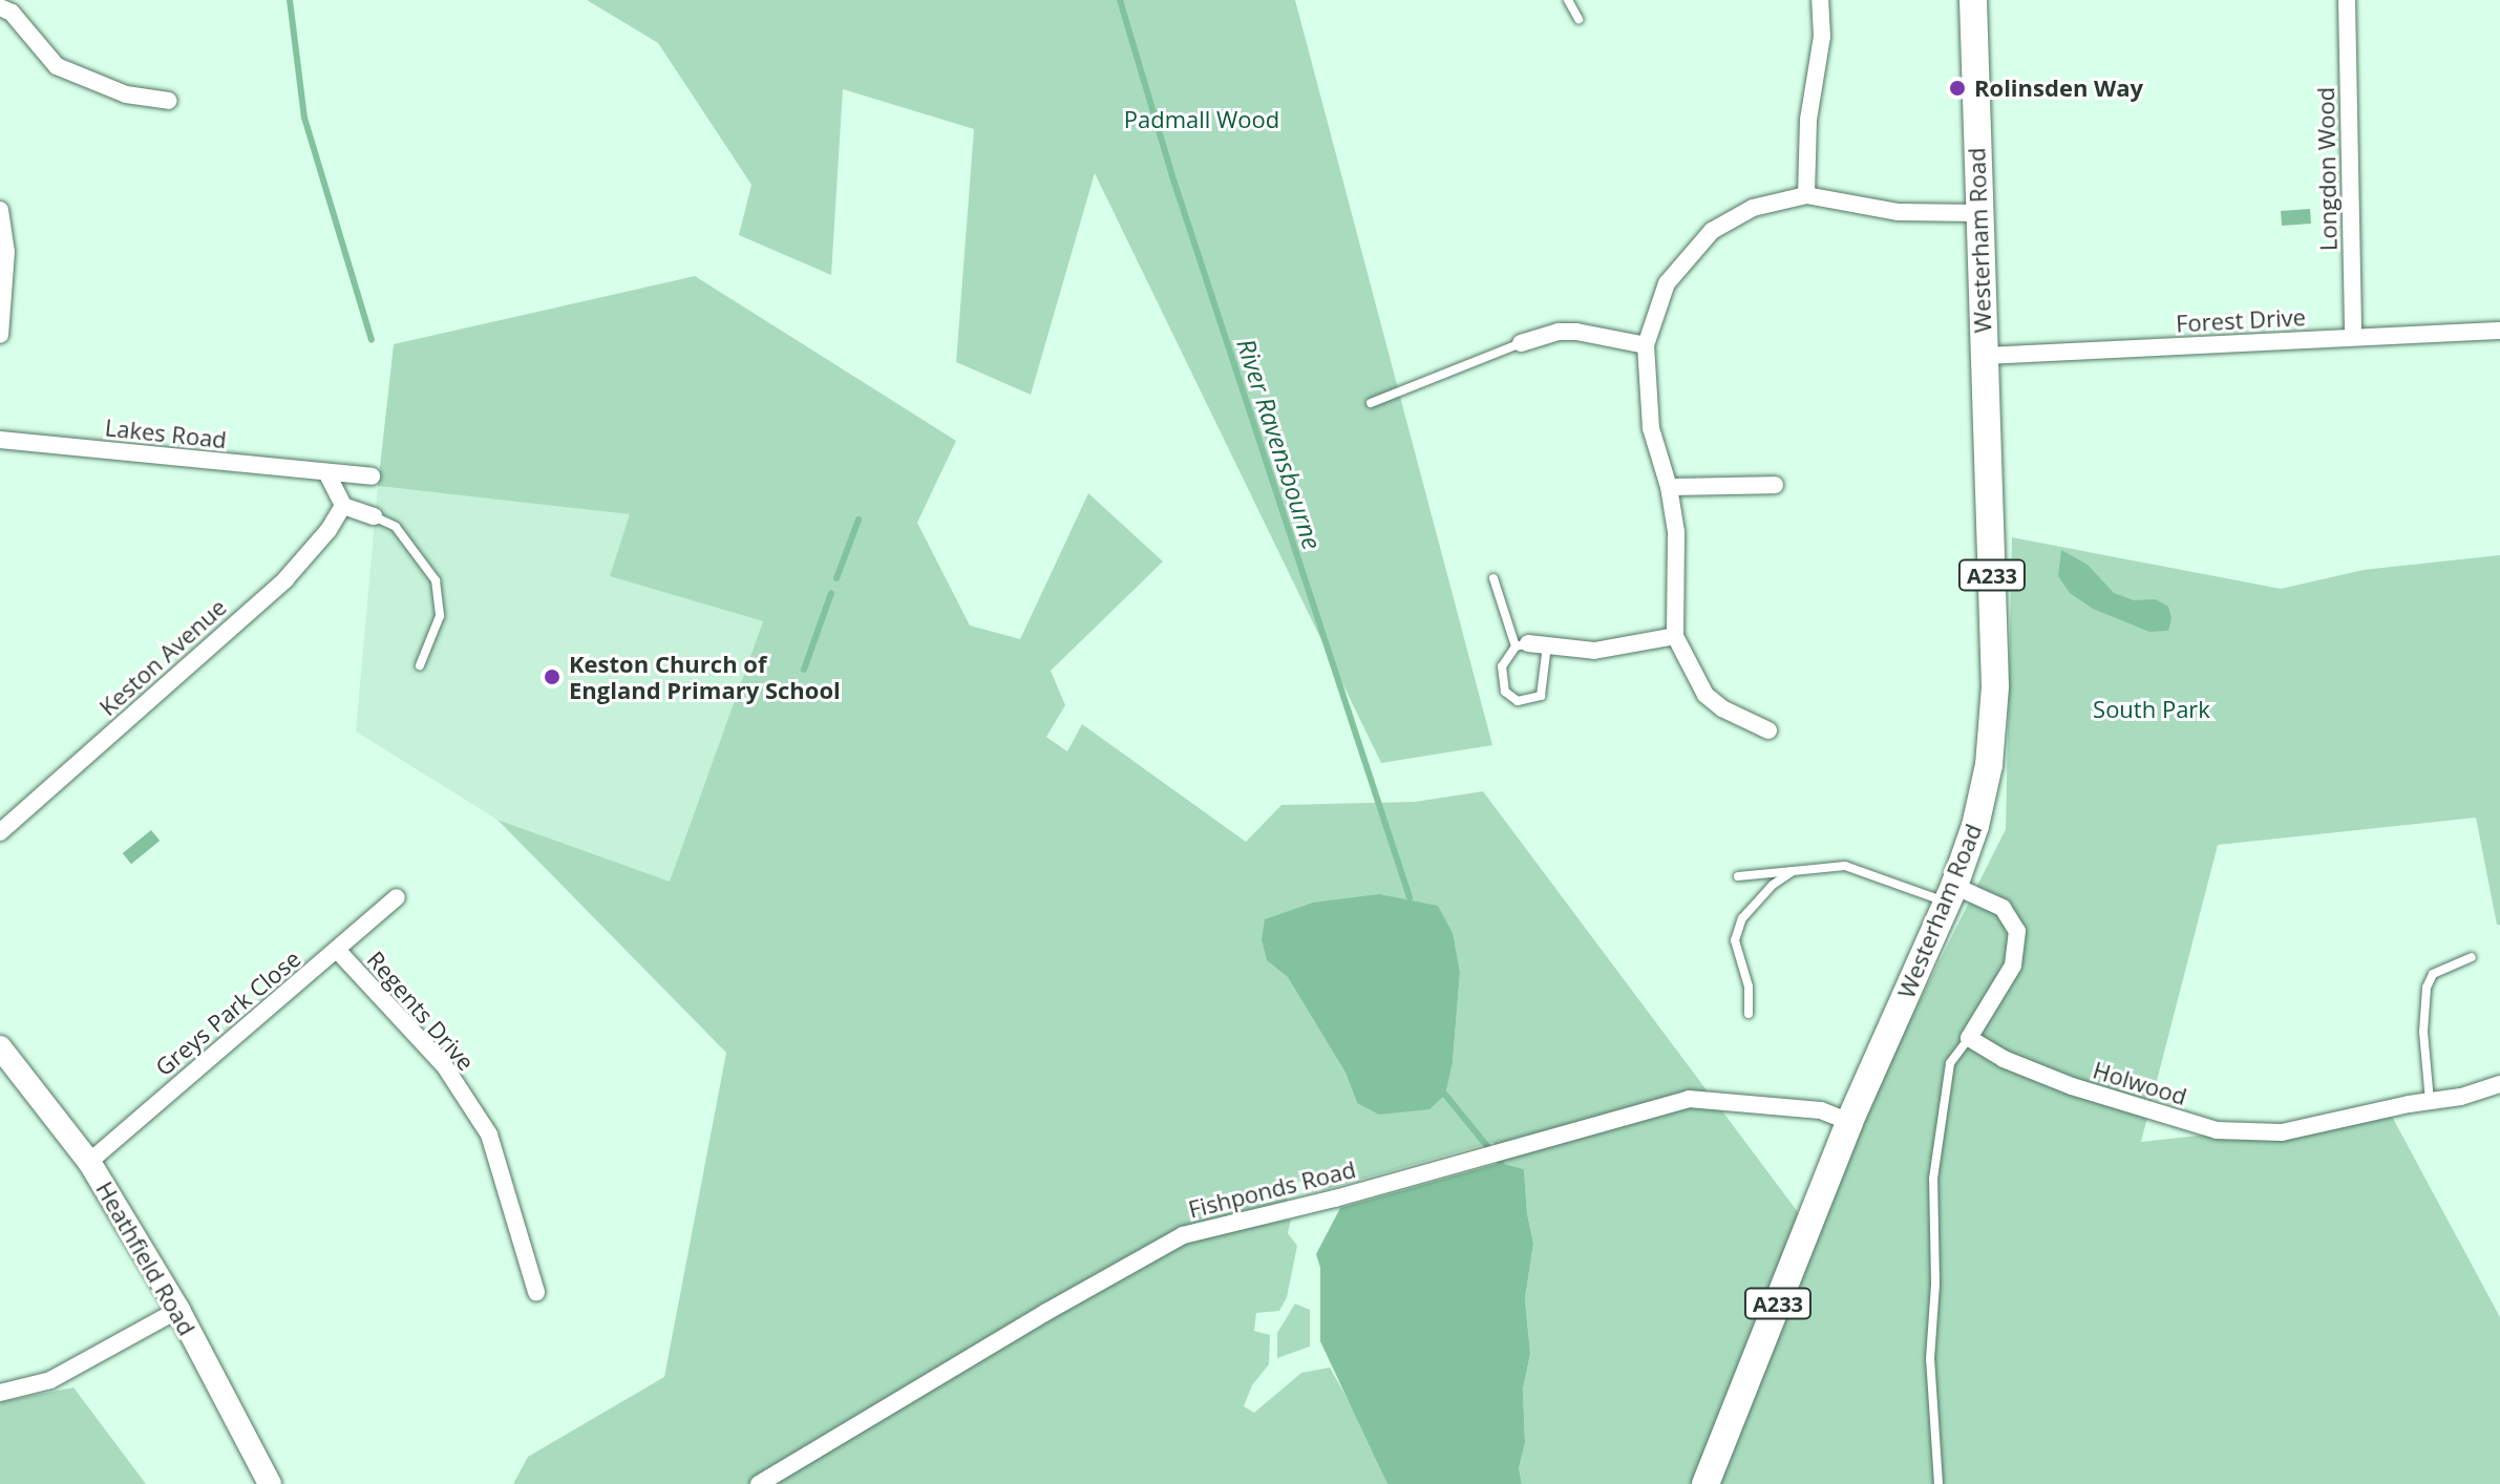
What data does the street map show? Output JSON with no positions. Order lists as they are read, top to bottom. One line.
{"streets":{"main road":["Westerham Road","A233","Heathfield Road"],"street":["Longdon Wood","Forest Drive","Lakes Road","Keston Avenue","Regents Drive","Greys Park Close","Holwood","Fishponds Road"]},"crossings":[["Longdon Wood","Forest Drive"],["Westerham Road","Forest Drive"],["Westerham Road","Fishponds Road"],["Regents Drive","Greys Park Close"],["Greys Park Close","Heathfield Road"]],"water":["River Ravensbourne"],"parks":["Padmall Wood","South Park"],"places":["Rolinsden Way","Keston Church of England Primary School"]}
